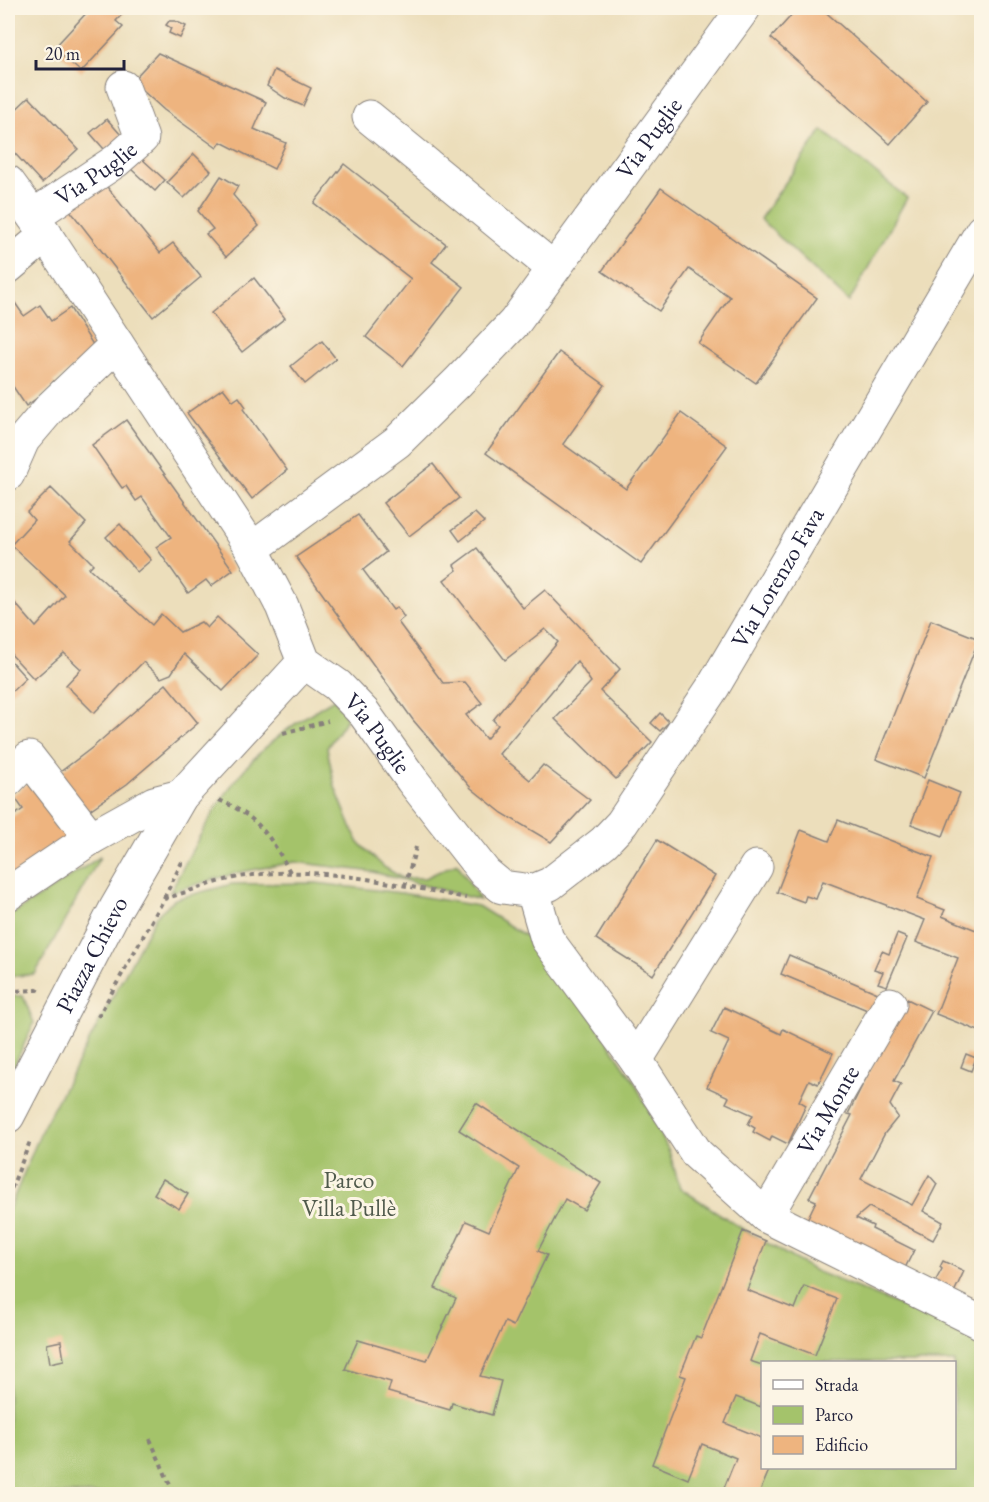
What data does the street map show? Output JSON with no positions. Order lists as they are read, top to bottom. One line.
{"streets":{"street":["Via Puglie","Via Lorenzo Fava","Piazza Chievo","Via Monte"]},"crossings":[["Via Puglie","Via Lorenzo Fava"],["Via Puglie","Piazza Chievo"]],"parks":["Parco Villa Pullè"],"legend":["Strada","Parco","Edificio"],"scale_bar":"20 m"}
